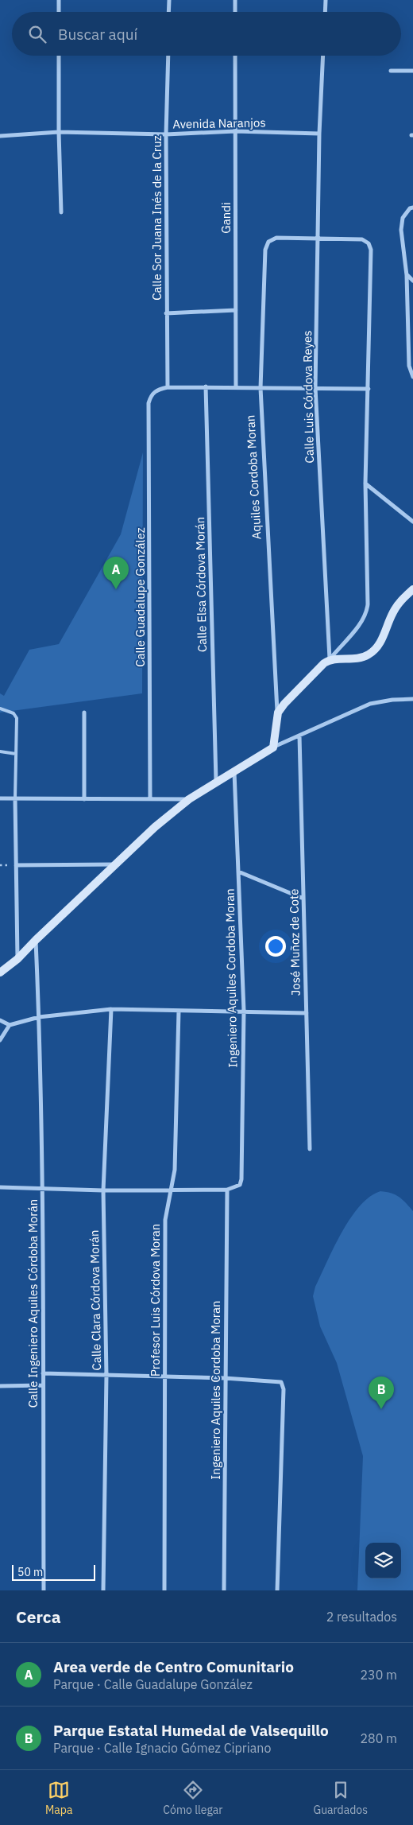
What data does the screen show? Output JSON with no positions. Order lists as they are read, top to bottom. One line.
{"streets":{"street":["Avenida Naranjos","Calle Sor Juana Inés de la Cruz","Gandi","Calle Luis Córdova Reyes","Aquiles Cordoba Moran","Calle Elsa Córdova Morán","Calle Guadalupe González","José Muñoz de Cote","Ingeniero Aquiles Cordoba Moran","Calle Clara Córdova Morán","Profesor Luis Córdova Moran","Calle Ingeniero Aquiles Córdoba Morán"]},"crossings":[["Avenida Naranjos","Calle Sor Juana Inés de la Cruz"],["Avenida Naranjos","Gandi"],["Avenida Naranjos","Calle Luis Córdova Reyes"],["Calle Sor Juana Inés de la Cruz","Calle Guadalupe González"],["Calle Luis Córdova Reyes","Aquiles Cordoba Moran"]],"scale_bar":"50 m","page":{"search":"Buscar aquí","pins":["A","B"],"scale":"50 m","heading":["Cerca","2 resultados"],"list":[{"mark":"A","name":"Area verde de Centro Comunitario","note":"Parque · Calle Guadalupe González","value":"230 m"},{"mark":"B","name":"Parque Estatal Humedal de Valsequillo","note":"Parque · Calle Ignacio Gómez Cipriano","value":"280 m"}],"nav":["Mapa","Cómo llegar","Guardados"]}}
